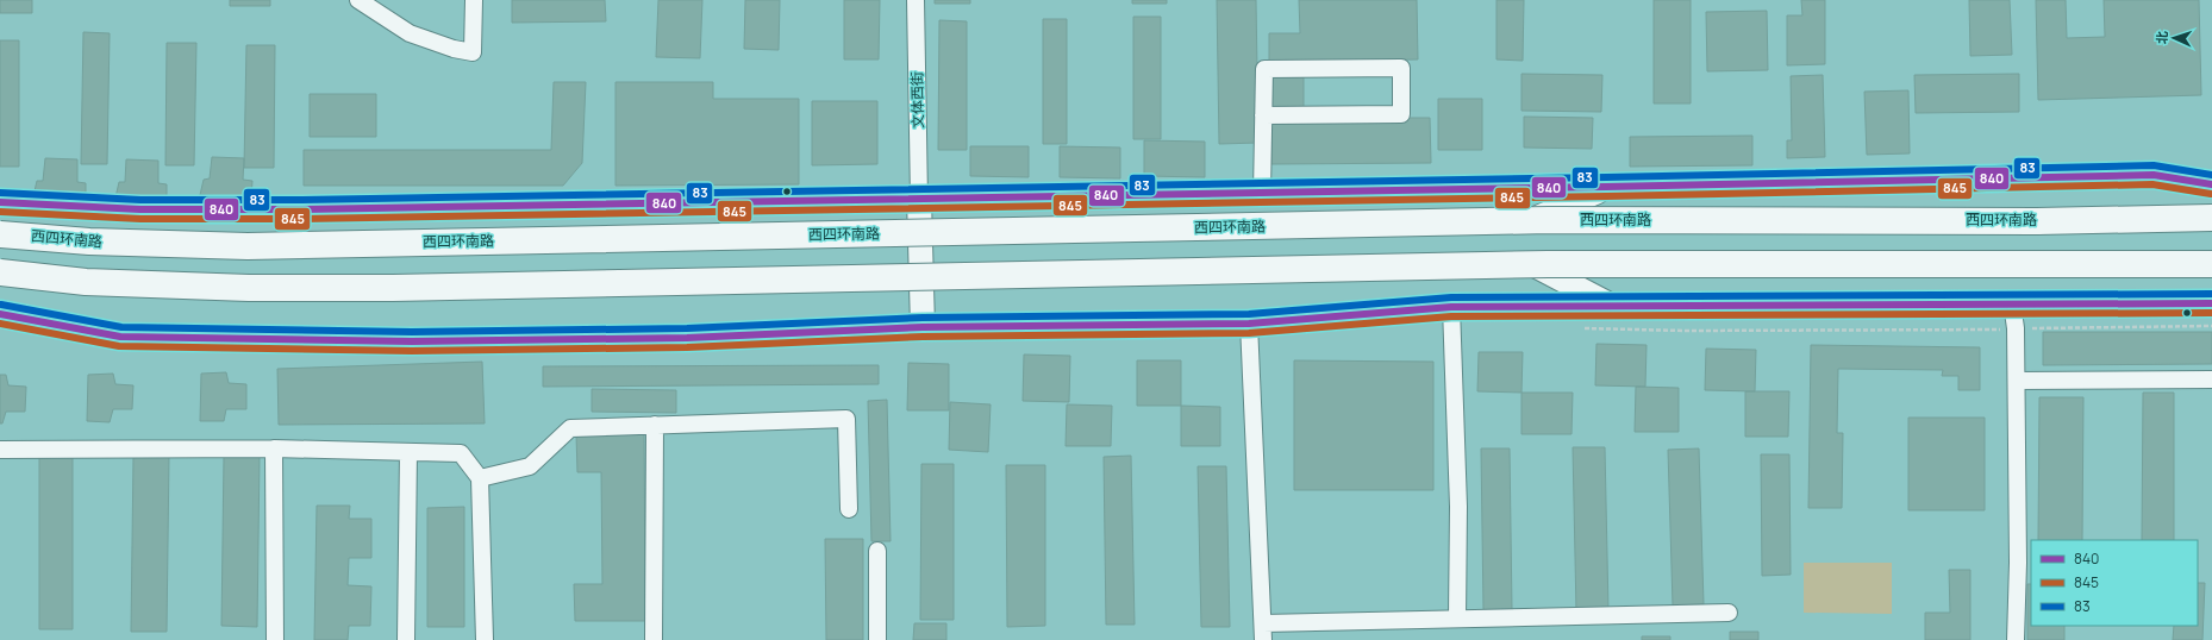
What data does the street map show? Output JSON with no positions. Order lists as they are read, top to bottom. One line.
{"streets":{"highway":["西四环南路"],"street":["文体西街"]},"crossings":[["文体西街","西四环南路"]],"lines":["transit line 83","transit line 840","transit line 845"],"legend":["840","845","83"],"north":"left"}
